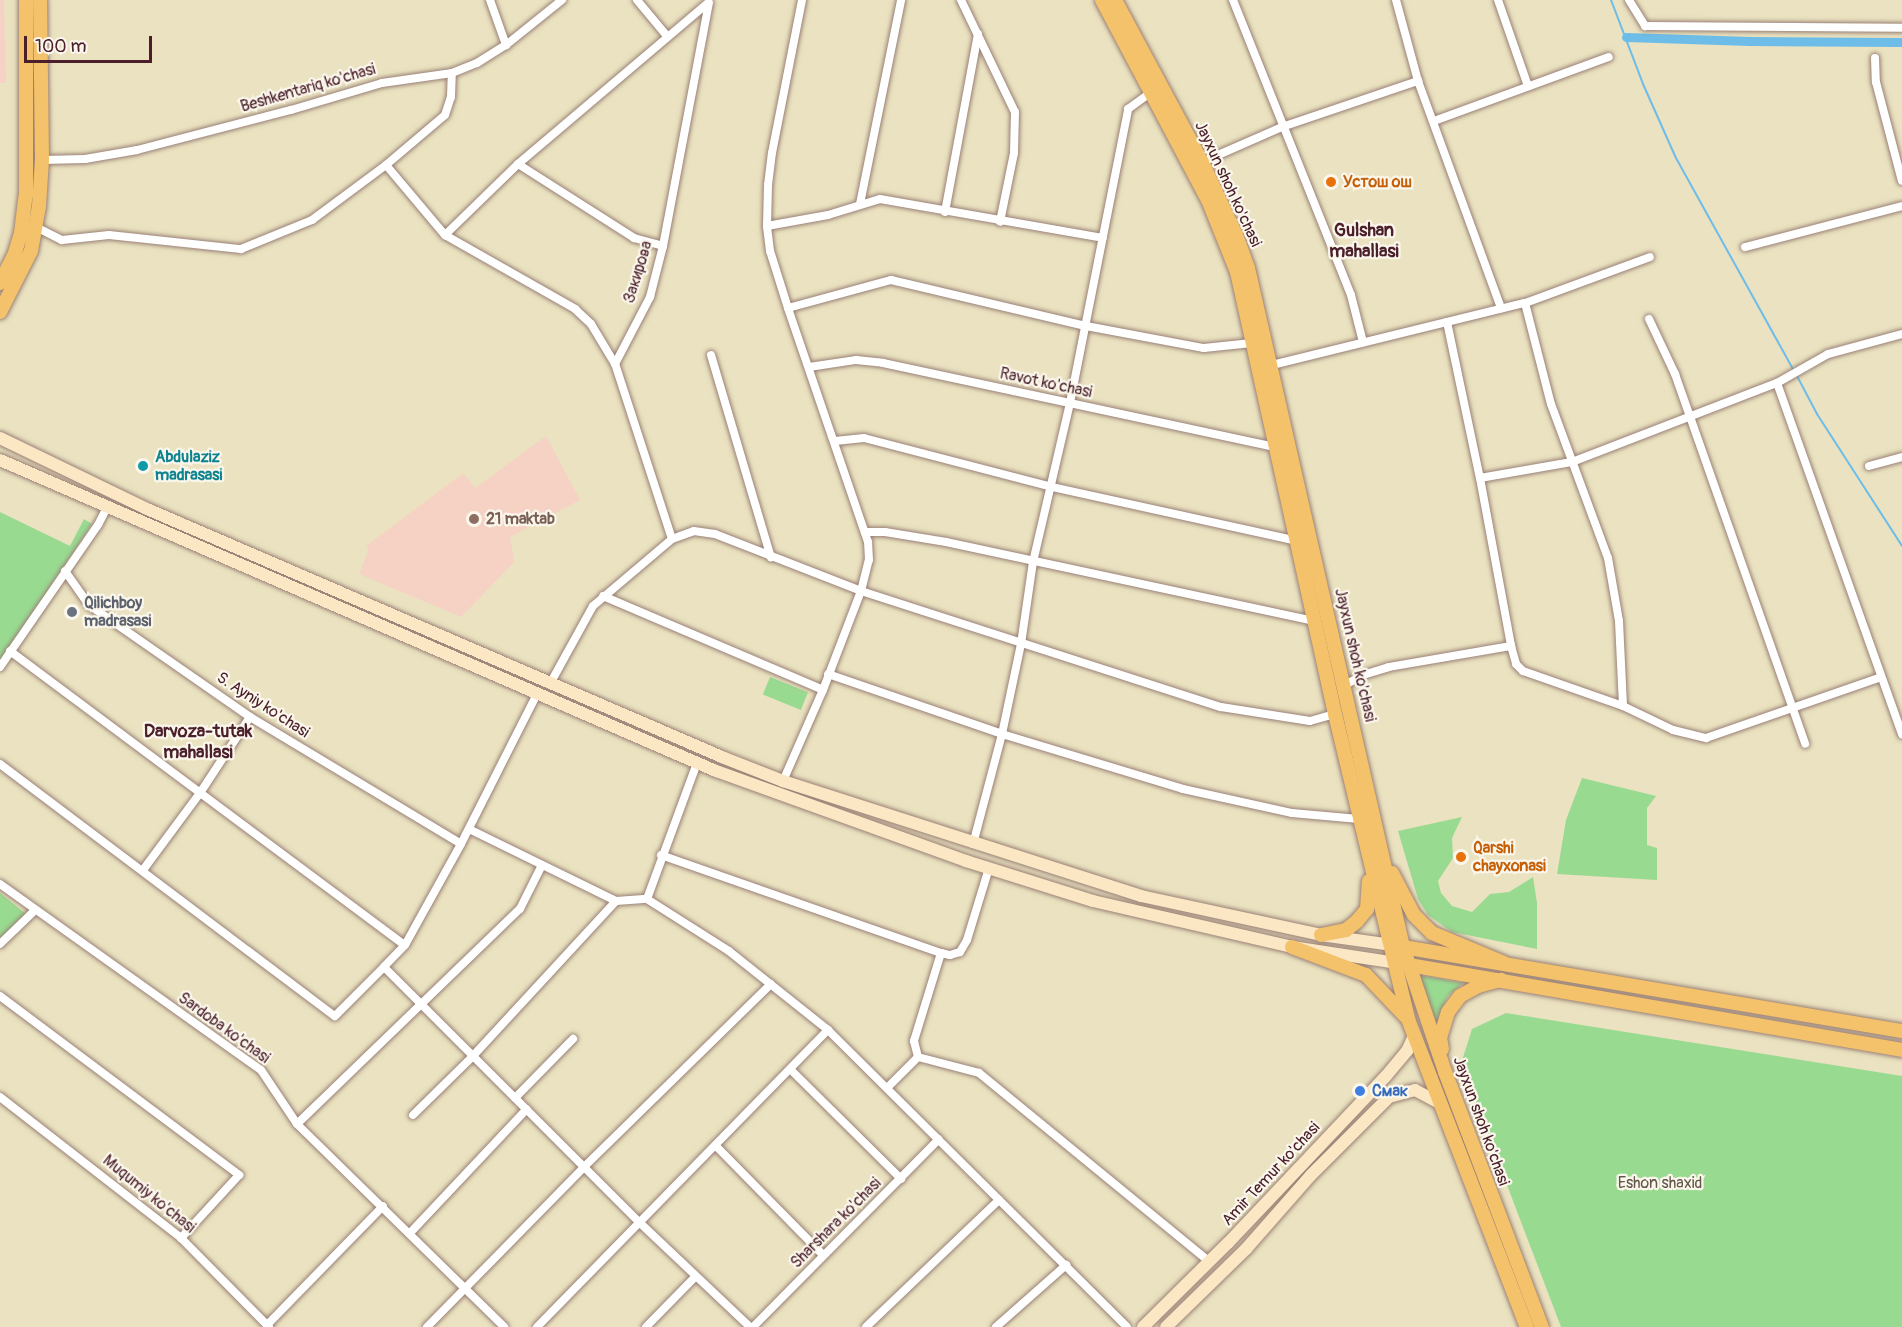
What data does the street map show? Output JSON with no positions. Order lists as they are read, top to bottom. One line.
{"streets":{"main road":["Jayxun shoh ko'chasi","Amir Temur ko'chasi"],"street":["Beshkentariq ko'chasi","Закирова","Ravot ko'chasi","S. Ayniy ko'chasi","Sardoba ko'chasi","Muqumiy ko'chasi","Sharshara ko'chasi"]},"crossings":[["Jayxun shoh ko'chasi","Ravot ko'chasi"],["Jayxun shoh ko'chasi","Amir Temur ko'chasi"]],"districts":["Gulshan mahallasi","Darvoza-tutak mahallasi"],"parks":["Eshon shaxid"],"places":["Устош ош","Abdulaziz madrasasi","21 maktab","Qilichboy madrasasi","Qarshi chayxonasi","Смак"],"scale_bar":"100 m"}
